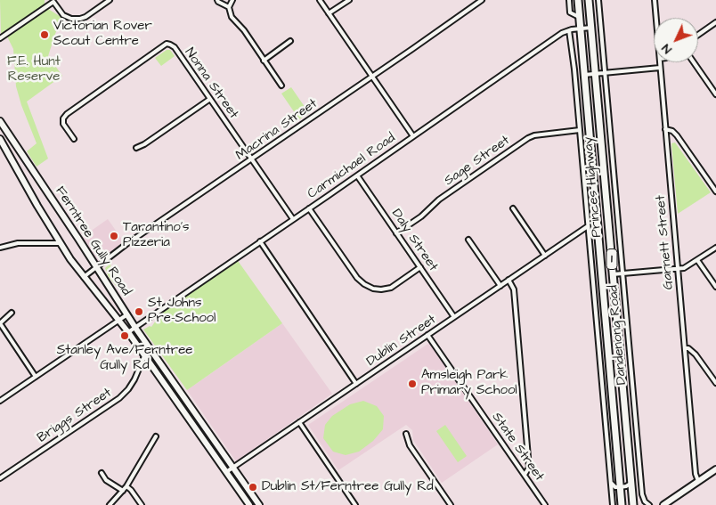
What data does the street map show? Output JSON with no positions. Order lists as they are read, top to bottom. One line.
{"streets":{"highway":["Princes Highway","1"],"main road":["Ferntree Gully Road"],"street":["Nonna Street","Macrina Street","Sage Street","Carmichael Road","Daly Street","Garnett Street","Dandenong Road","Dublin Street","Briggs Street","State Street"]},"crossings":[["Nonna Street","Macrina Street"],["Nonna Street","Carmichael Road"],["Macrina Street","Ferntree Gully Road"],["Sage Street","Daly Street"],["Sage Street","Dandenong Road"],["Carmichael Road","Princes Highway"],["Carmichael Road","Daly Street"],["Carmichael Road","Ferntree Gully Road"],["Carmichael Road","Dandenong Road"],["Princes Highway","Dandenong Road"],["Daly Street","Dublin Street"],["Ferntree Gully Road","Dublin Street"],["Ferntree Gully Road","Briggs Street"],["Dandenong Road","Dublin Street"],["Dublin Street","State Street"]],"parks":["F.E. Hunt Reserve"],"places":["Victorian Rover Scout Centre","Tarantino's Pizzeria","St Johns Pre-School","Stanley Ave/Ferntree Gully Rd","Amsleigh Park Primary School","Dublin St/Ferntree Gully Rd"],"north":"bottom left"}
